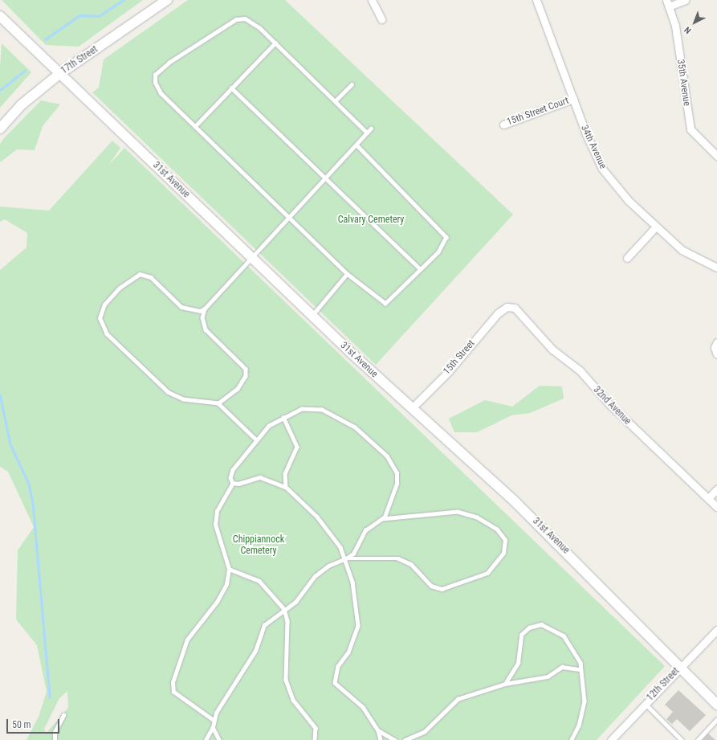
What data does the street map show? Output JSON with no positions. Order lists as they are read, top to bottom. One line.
{"streets":{"street":["17th Street","35th Avenue","15th Street Court","34th Avenue","31st Avenue","15th Street","32nd Avenue","12th Street"]},"crossings":[["17th Street","31st Avenue"],["15th Street Court","34th Avenue"],["31st Avenue","15th Street"],["31st Avenue","12th Street"],["15th Street","32nd Avenue"]],"parks":["Calvary Cemetery","Chippiannock Cemetery"],"scale_bar":"50 m","north":"bottom left"}
